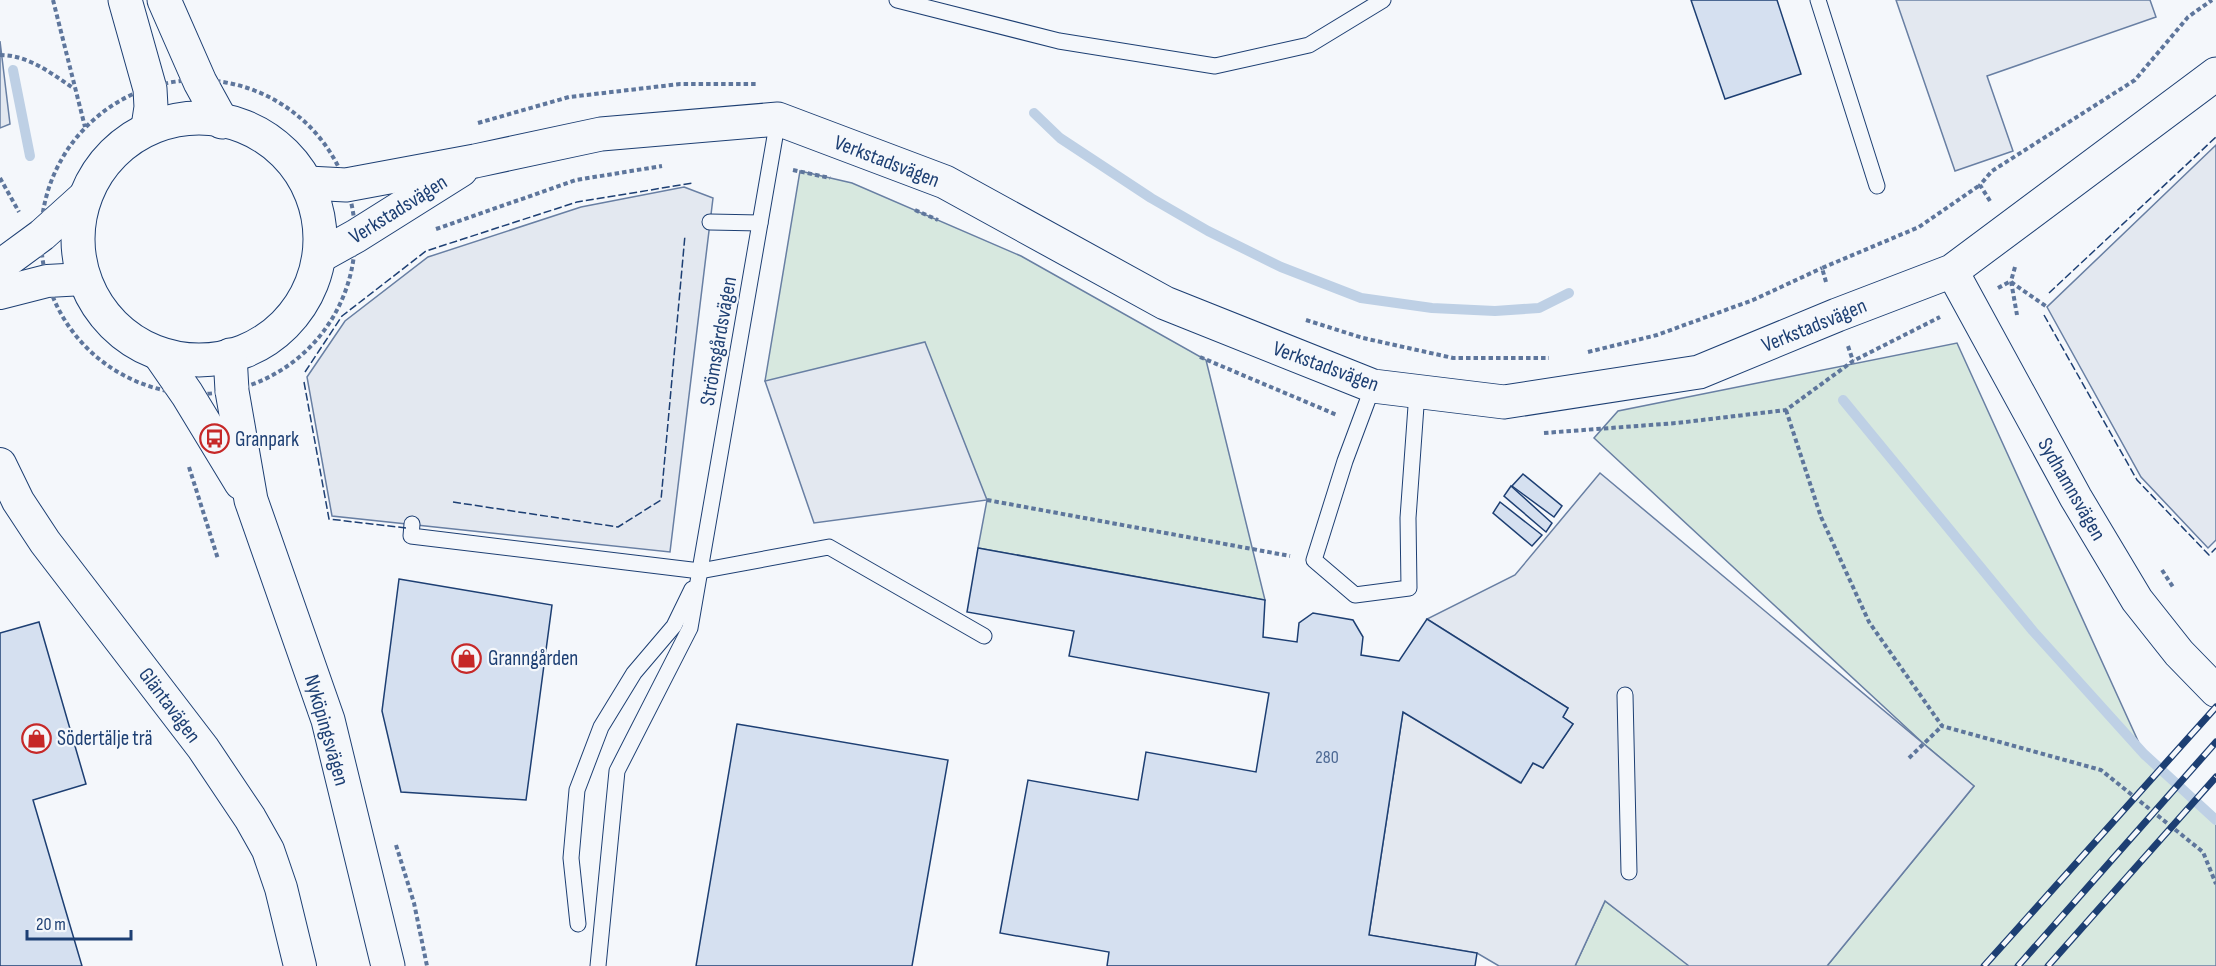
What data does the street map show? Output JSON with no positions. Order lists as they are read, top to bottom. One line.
{"streets":{"main road":["Verkstadsvägen","Nyköpingsvägen"],"street":["Sydhamnsvägen","Gläntavägen"],"lane":["Strömsgårdsvägen"]},"crossings":[["Verkstadsvägen","Strömsgårdsvägen"],["Verkstadsvägen","Sydhamnsvägen"]],"places":{"bus stop":["Granpark"],"shop":["Granngården","Södertälje trä"]},"house_numbers":["280"],"scale_bar":"20 m"}
